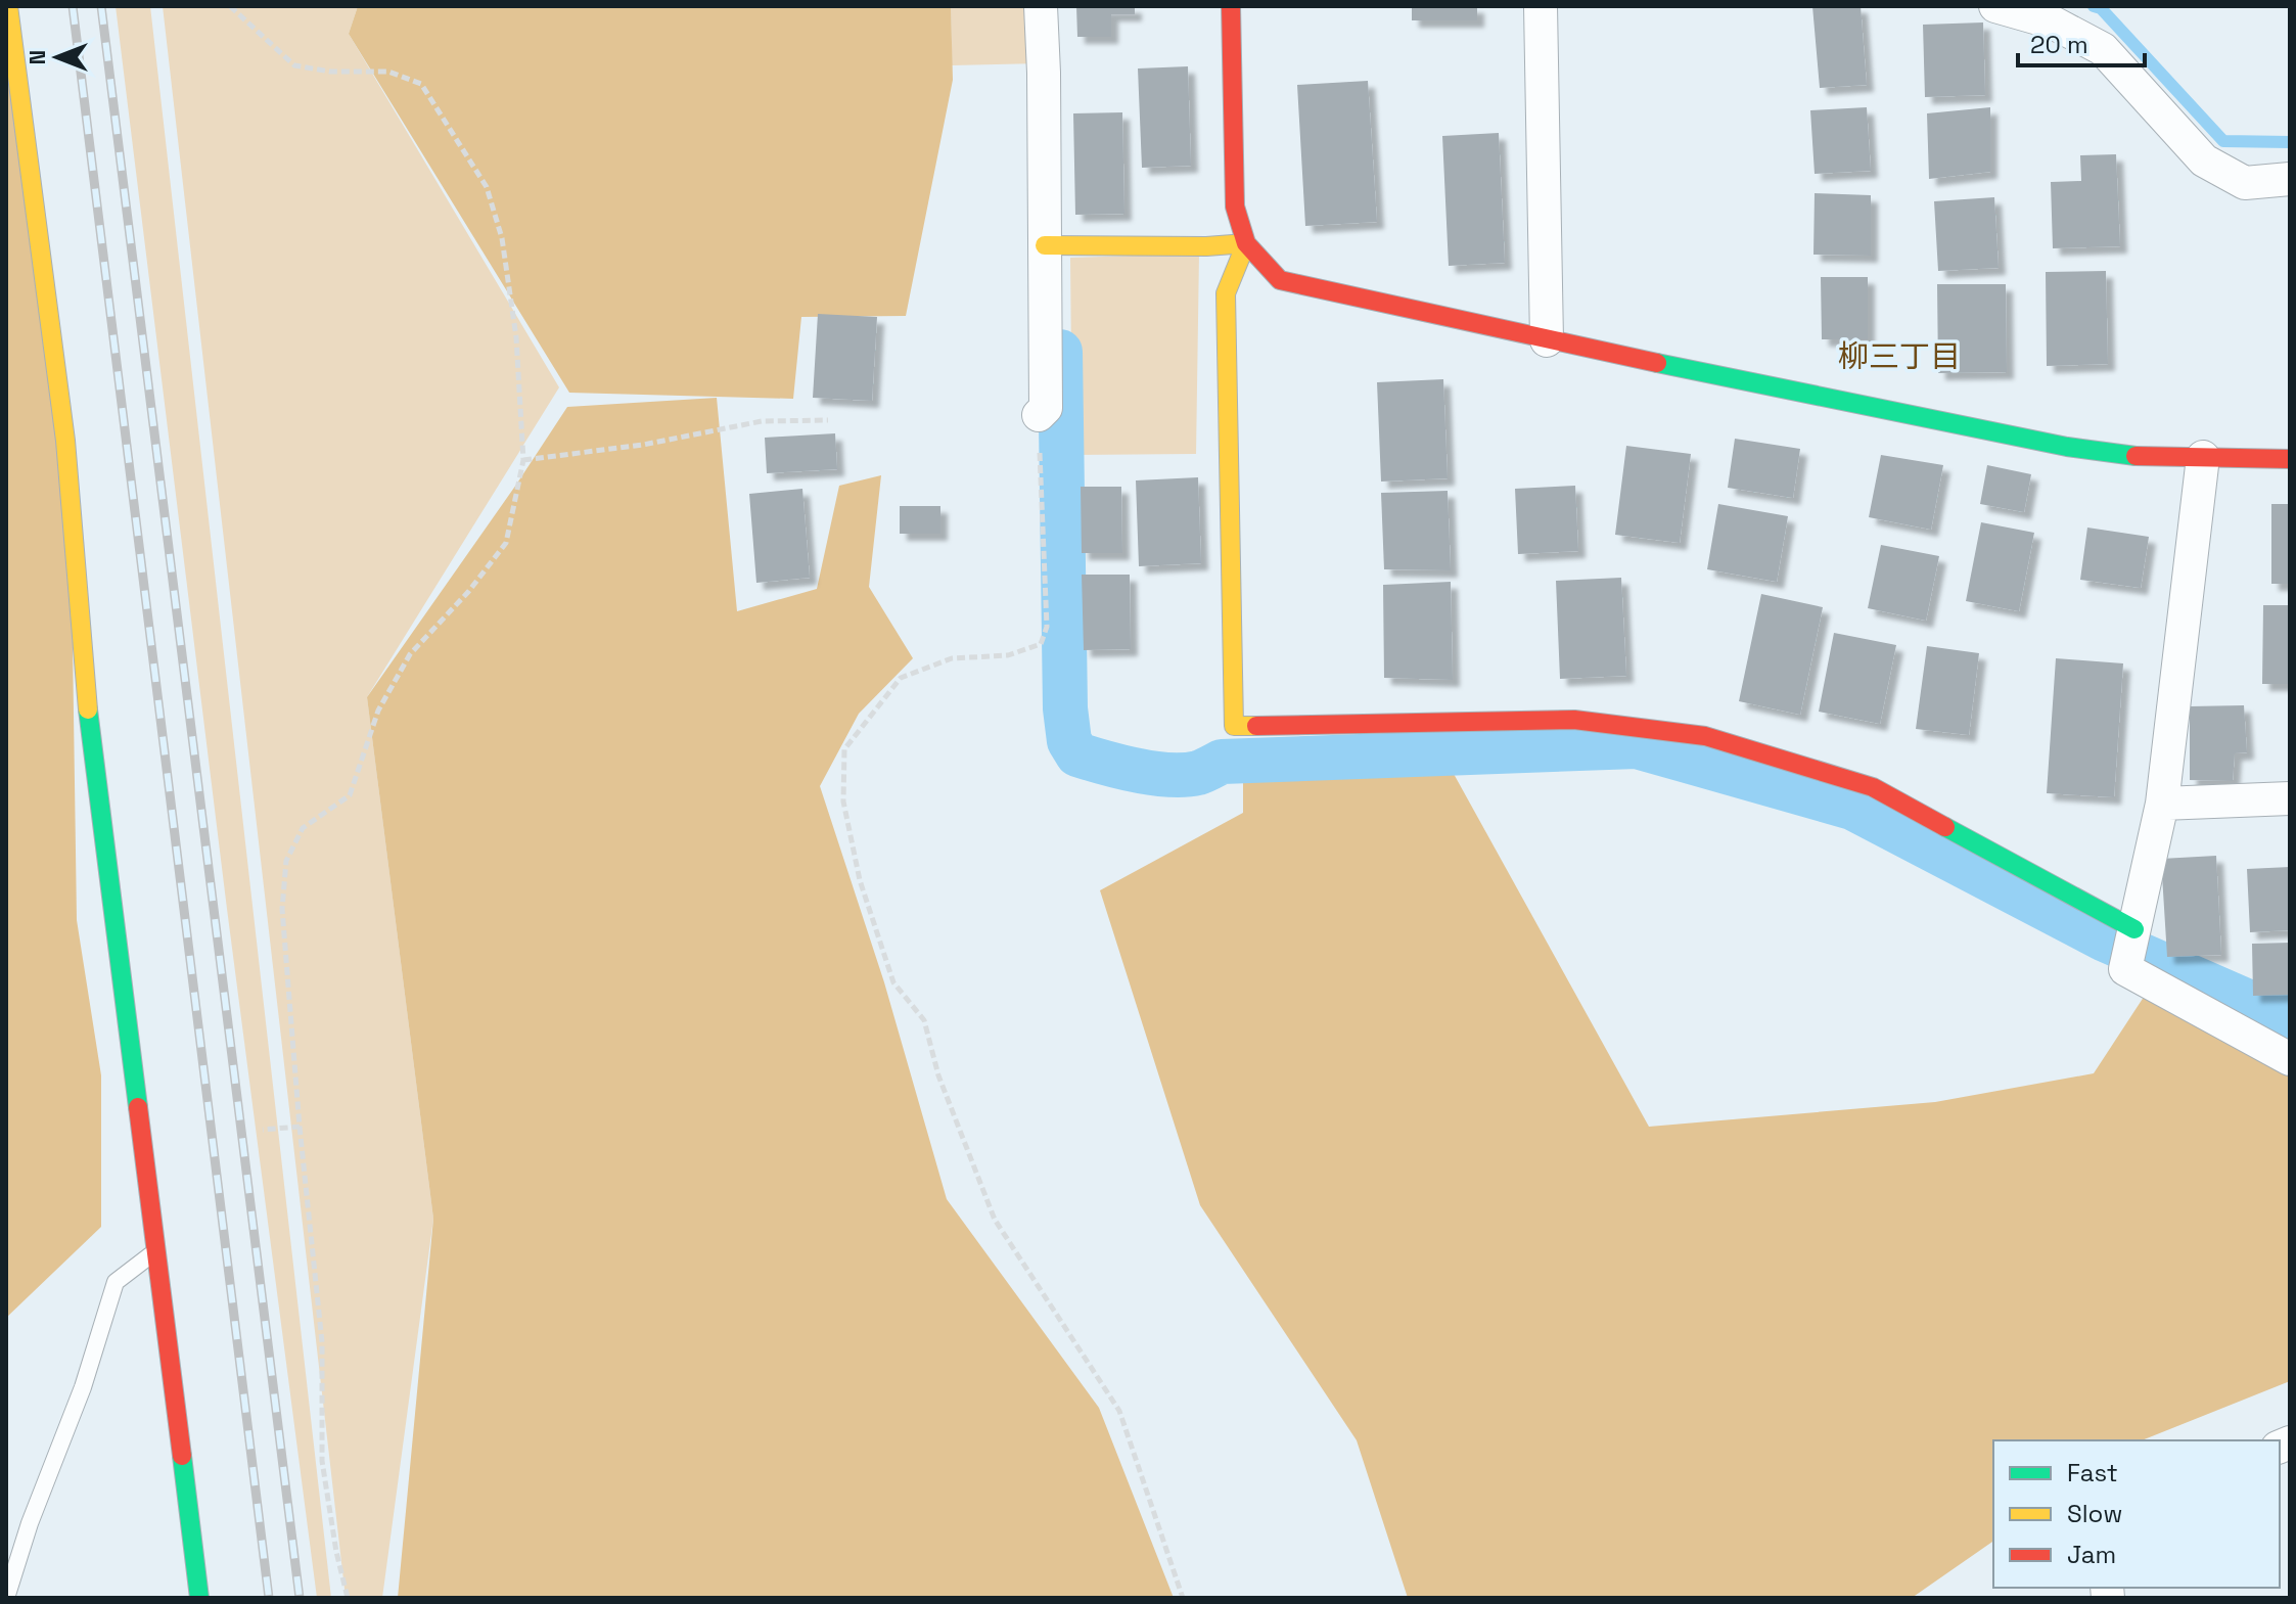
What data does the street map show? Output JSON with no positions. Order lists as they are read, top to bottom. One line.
{"districts":["柳三丁目"],"legend":["Fast","Slow","Jam"],"scale_bar":"20 m","north":"left"}
